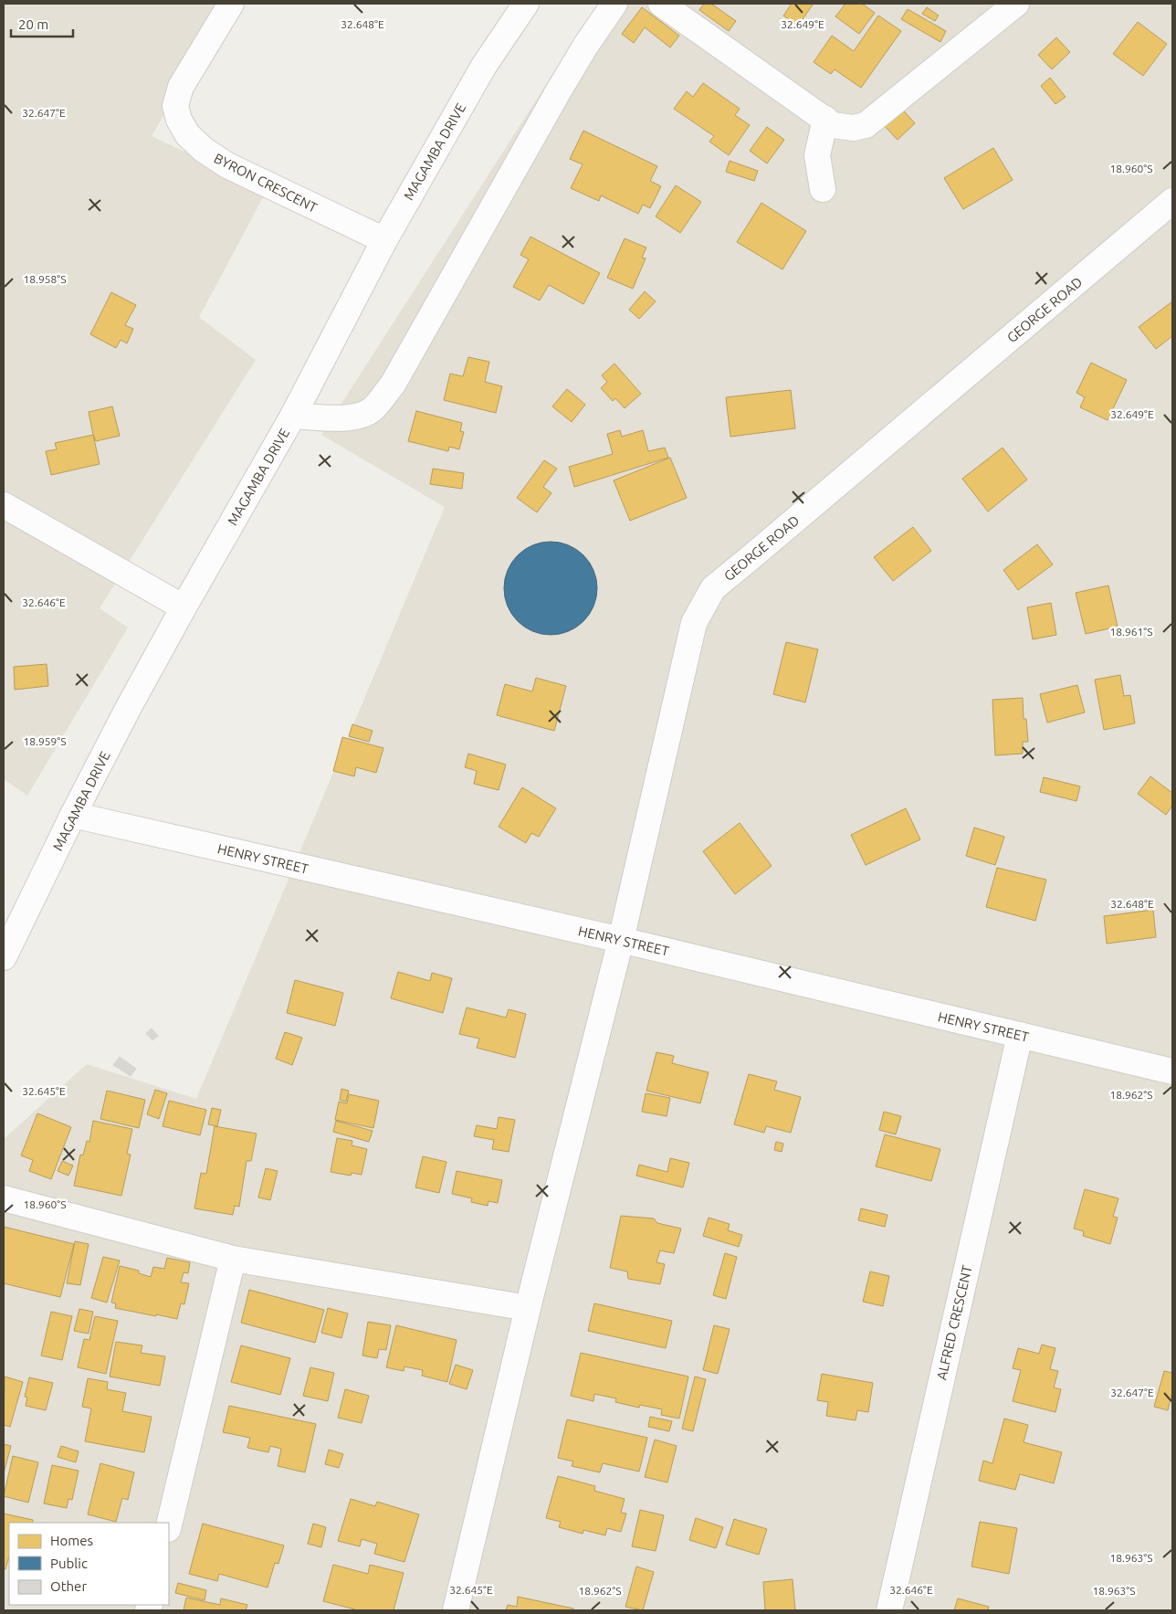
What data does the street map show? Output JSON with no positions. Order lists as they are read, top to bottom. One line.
{"streets":{"street":["MAGAMBA DRIVE","BYRON CRESCENT","GEORGE ROAD","HENRY STREET","ALFRED CRESCENT"]},"crossings":[["MAGAMBA DRIVE","BYRON CRESCENT"],["MAGAMBA DRIVE","HENRY STREET"],["GEORGE ROAD","HENRY STREET"],["HENRY STREET","ALFRED CRESCENT"]],"legend":["Homes","Public","Other"],"scale_bar":"20 m","coordinates":["32.648°E","32.649°E","32.647°E","18.960°S","18.958°S","32.646°E","18.961°S","18.959°S","32.645°E","18.962°S","18.963°S"]}
